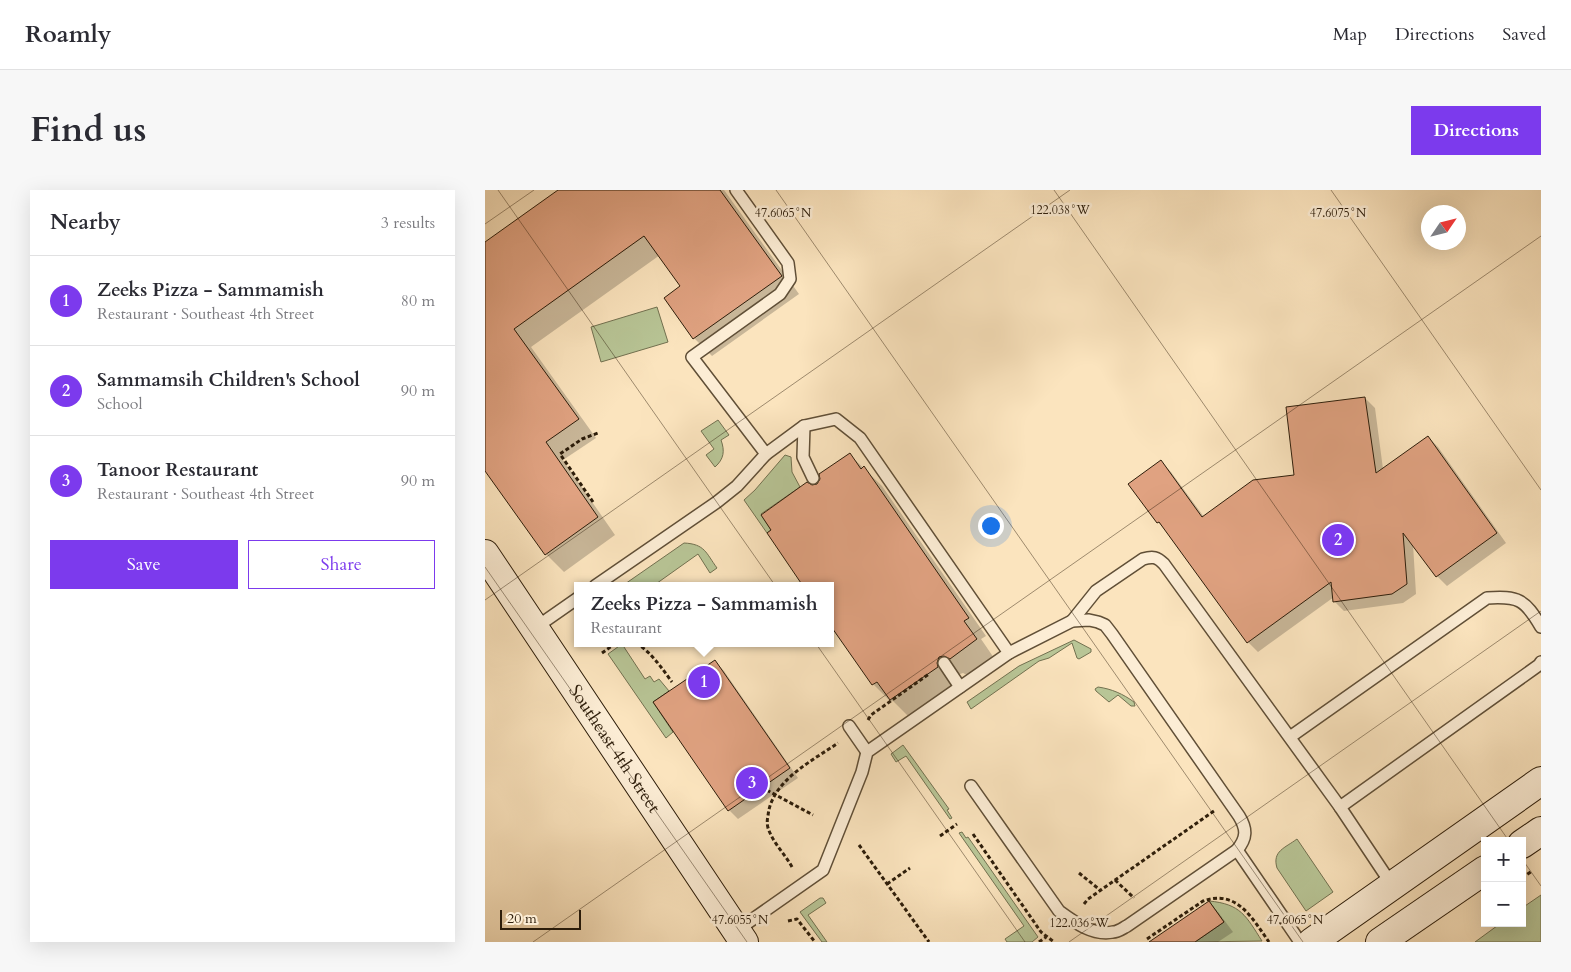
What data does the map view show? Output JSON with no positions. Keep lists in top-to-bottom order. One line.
{"streets":{"street":["Southeast 4th Street"]},"scale_bar":"20 m","north":"top right","page":{"header":"Roamly","nav":["Map","Directions","Saved"],"title":"Find us","buttons":["Directions",["Save","Share"]],"heading":["Nearby","3 results"],"list":[{"mark":"1","name":"Zeeks Pizza - Sammamish","note":"Restaurant · Southeast 4th Street","value":"80 m"},{"mark":"2","name":"Sammamsih Children's School","note":"School","value":"90 m"},{"mark":"3","name":"Tanoor Restaurant","note":"Restaurant · Southeast 4th Street","value":"90 m"}],"pins":["2","1","3"],"popup":["Zeeks Pizza - Sammamish","Restaurant"],"map_buttons":["+","−"],"scale":"20 m"},"coordinates":["122.038°W","47.6065°N","47.6075°N","47.6055°N","122.036°W"]}
